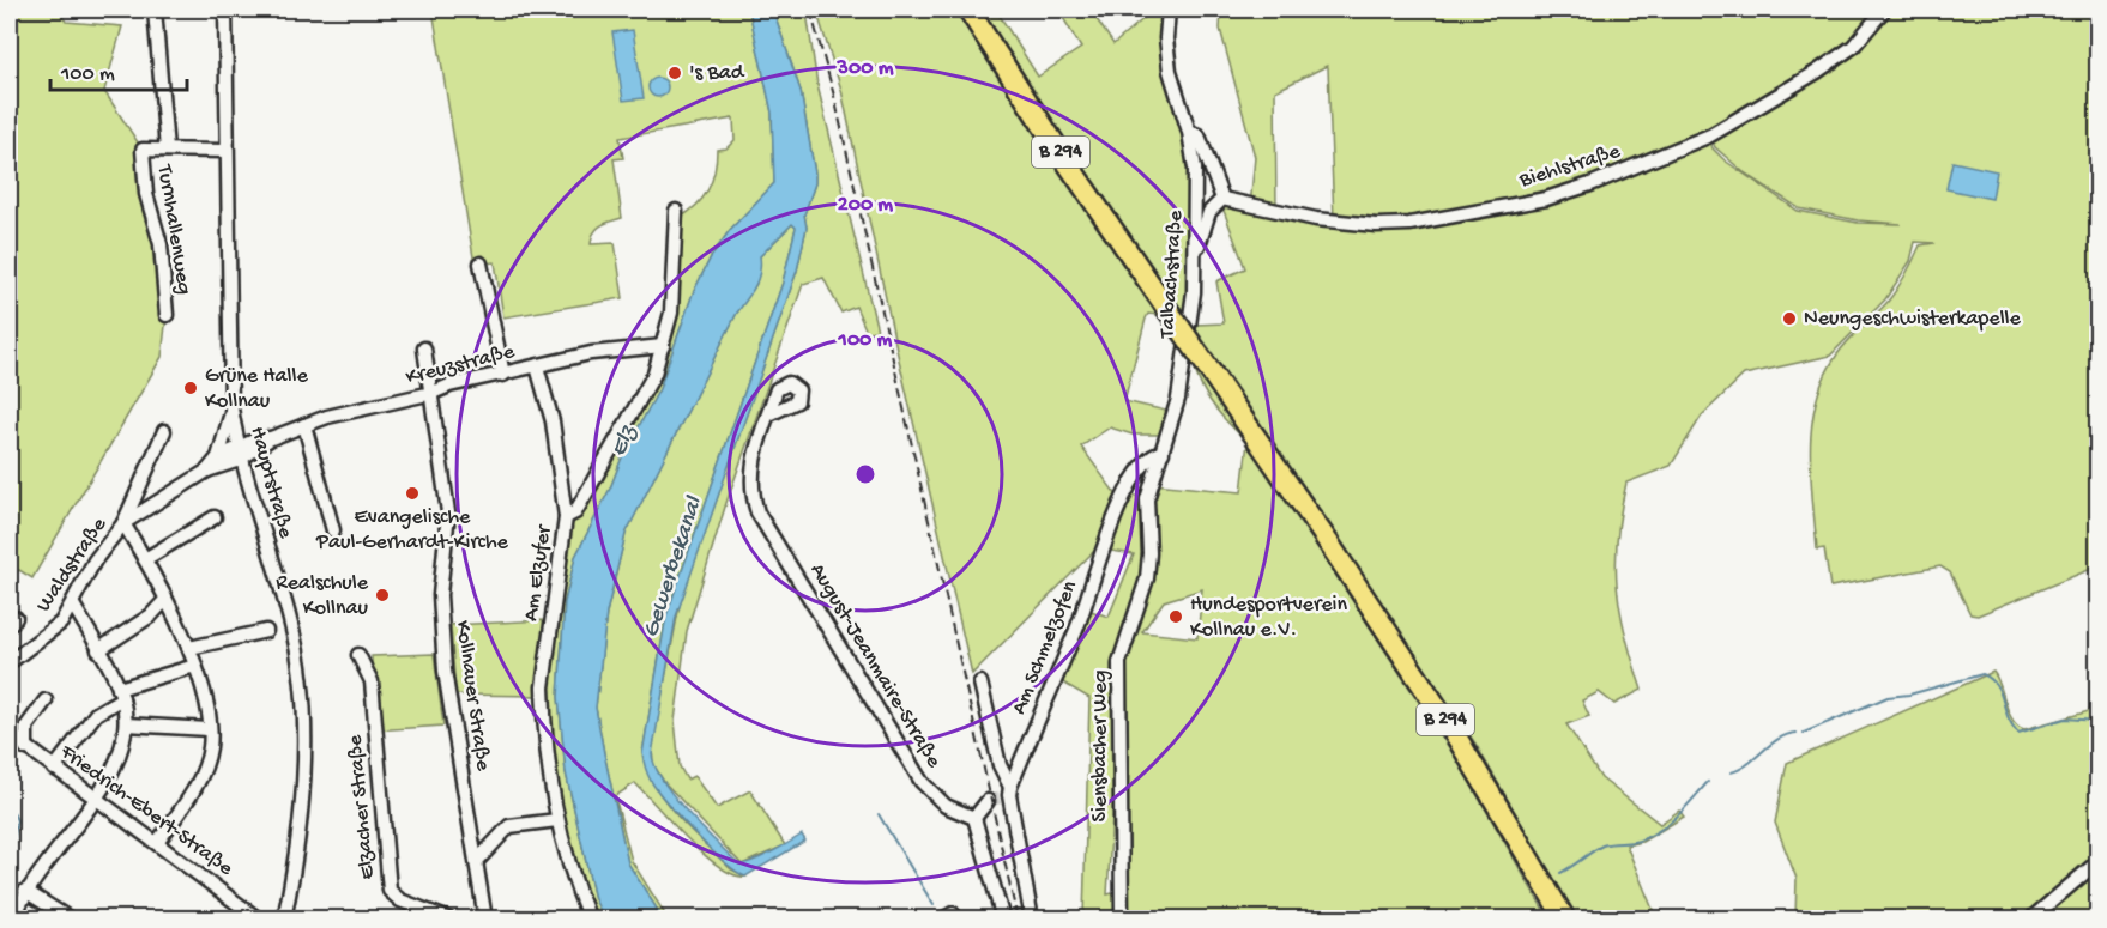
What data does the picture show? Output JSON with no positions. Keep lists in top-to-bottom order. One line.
{"streets":{"highway":["B 294"],"street":["Biehlstraße","Turnhallenweg","Talbachstraße","Kreuzstraße","Hauptstraße","Waldstraße","Am Elzufer","Am Schmelzofen","August-Jeanmaire-Straße","Kollnauer Straße","Siensbacher Weg","Elzacher Straße","Friedrich-Ebert-Straße"]},"crossings":[["Talbachstraße","Am Schmelzofen"],["Talbachstraße","Siensbacher Weg"],["Kreuzstraße","Hauptstraße"],["Kreuzstraße","Waldstraße"],["Kreuzstraße","Am Elzufer"],["Kreuzstraße","Kollnauer Straße"],["Hauptstraße","Waldstraße"],["Am Schmelzofen","Siensbacher Weg"]],"water":["Elz","Gewerbekanal"],"places":["'s Bad","Neungeschwisterkapelle","Grüne Halle Kollnau","Evangelische Paul-Gerhardt-Kirche","Realschule Kollnau","Hundesportverein Kollnau e.V."],"scale_bar":"100 m","rings":["300 m","200 m","100 m"]}
